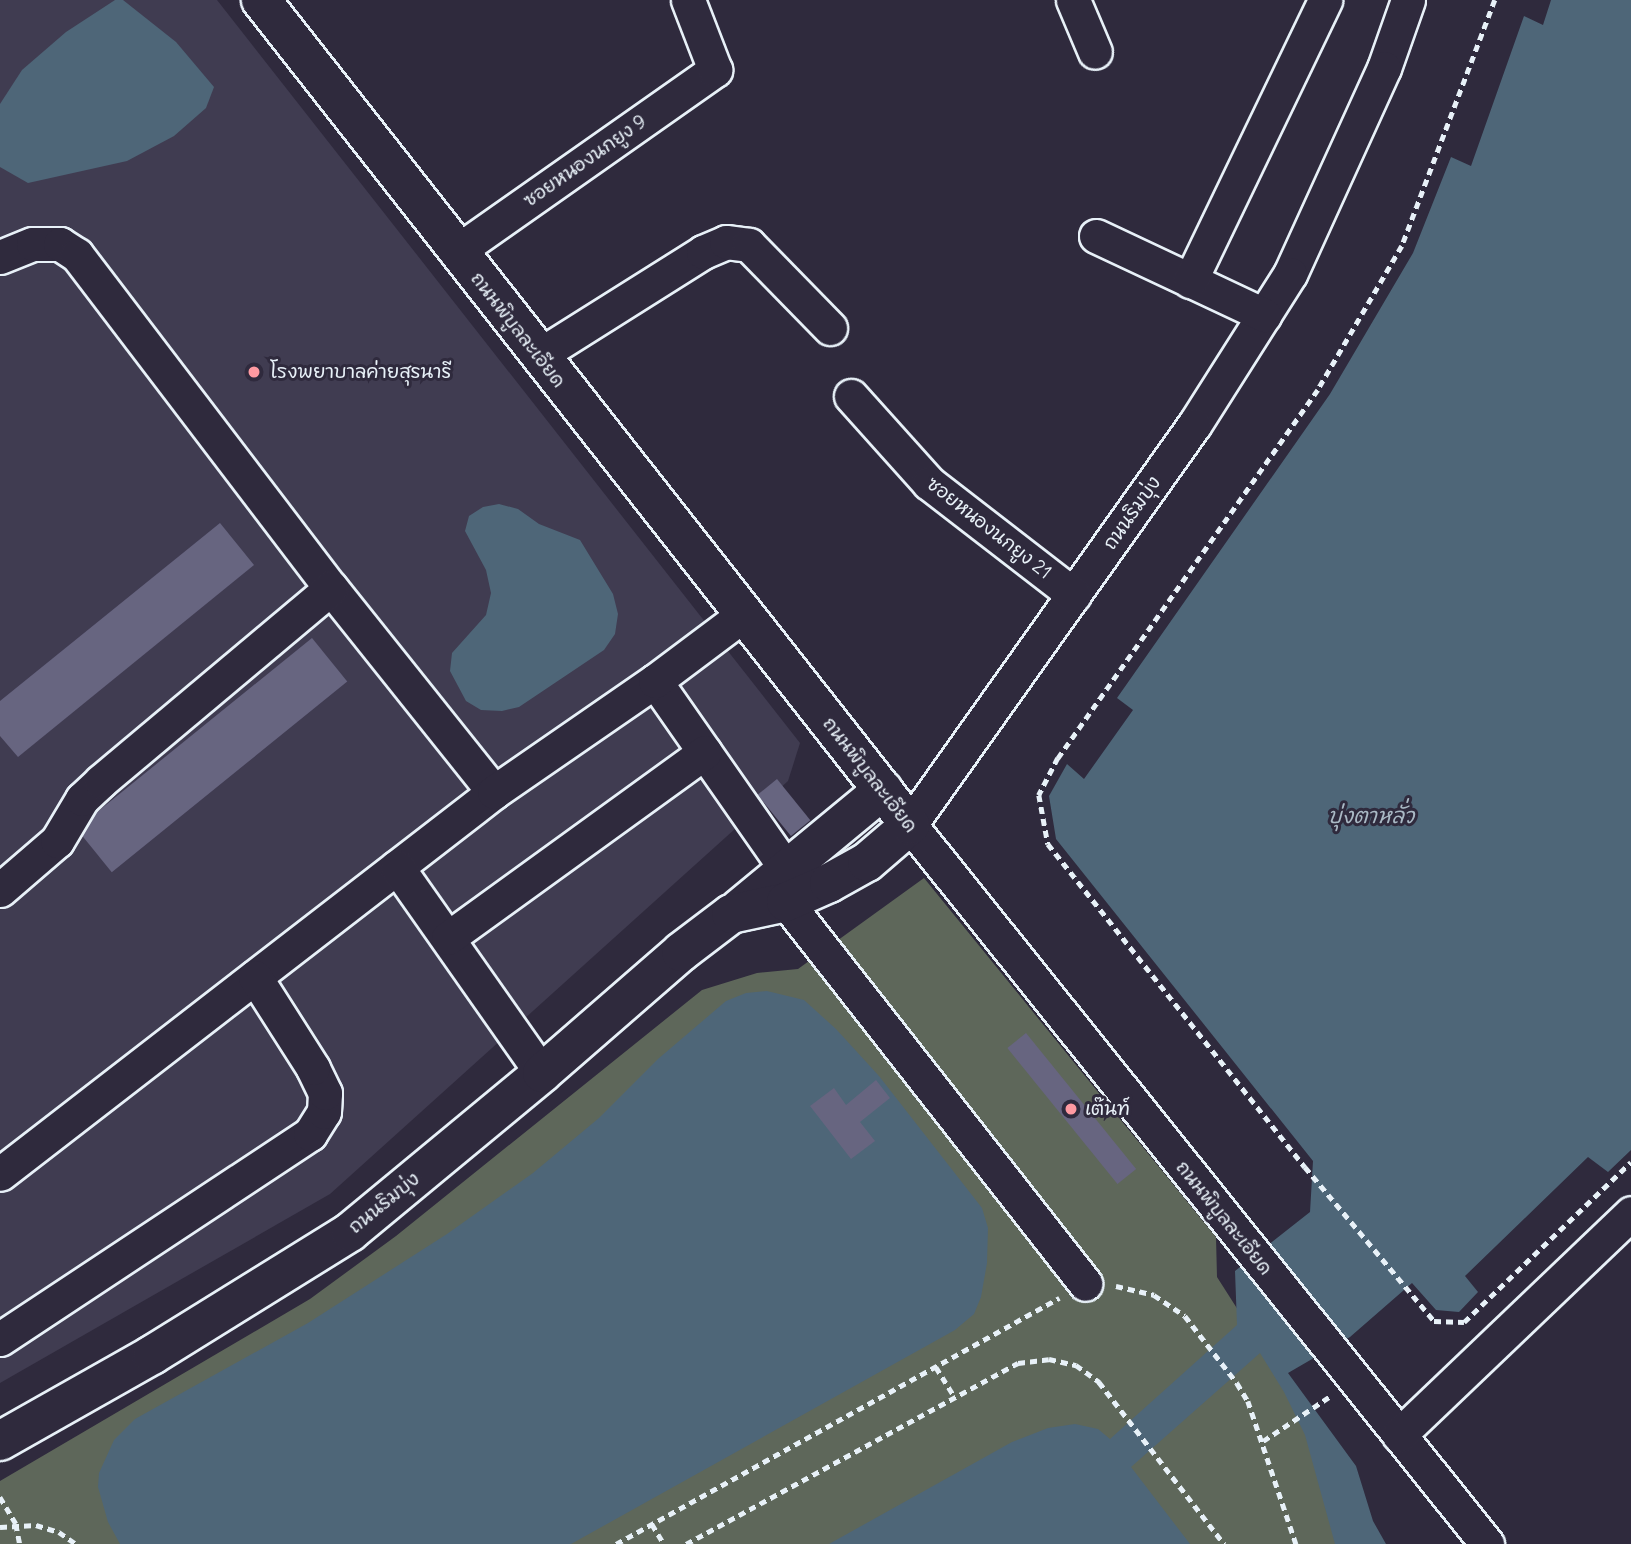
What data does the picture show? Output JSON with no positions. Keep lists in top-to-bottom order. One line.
{"streets":{"main road":["ถนนพิบูลละเอียด","ถนนริมบุ่ง"],"street":["ซอยหนองนกยูง 9","ซอยหนองนกยูง 21"]},"crossings":[["ซอยหนองนกยูง 9","ถนนพิบูลละเอียด"],["ถนนพิบูลละเอียด","ถนนริมบุ่ง"],["ถนนริมบุ่ง","ซอยหนองนกยูง 21"]],"water":["บุ่งตาหลั่ว"],"places":["โรงพยาบาลค่ายสุรนารี","เต๊นท์"]}
